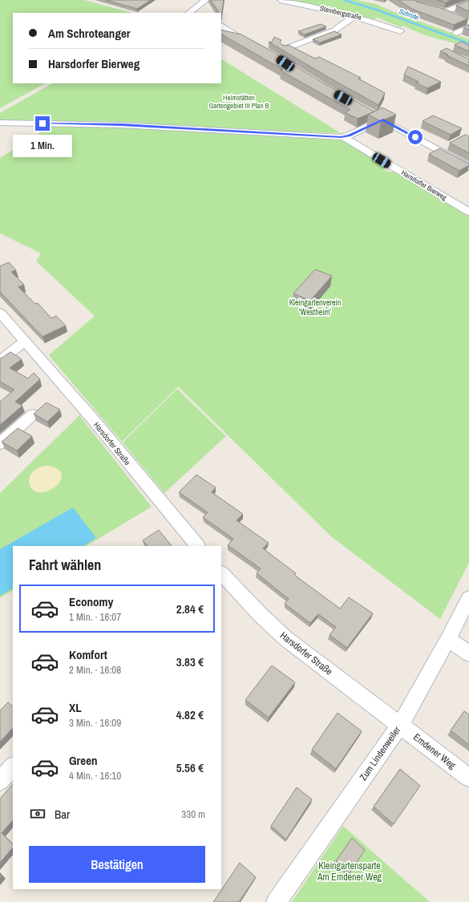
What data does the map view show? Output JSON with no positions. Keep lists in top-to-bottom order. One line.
{"streets":{"street":["Steinbergstraße","Harsdorfer Bierweg","Harsdorfer Straße","Emdener Weg","Zum Lindenweiler"]},"crossings":[["Harsdorfer Straße","Emdener Weg"],["Harsdorfer Straße","Zum Lindenweiler"],["Emdener Weg","Zum Lindenweiler"]],"water":["Schrote"],"parks":["Heimstätten Gartengebiet III Plan B","Kleingartenverein 'Westheim'","Kleingartensparte Am Emdener Weg"],"page":{"banner":["Am Schroteanger","Harsdorfer Bierweg"],"bubble":"1 Min.","heading":"Fahrt wählen","list":[{"name":"Economy","note":"1 Min. · 16:07","value":"2.84 €"},{"name":"Komfort","note":"2 Min. · 16:08","value":"3.83 €"},{"name":"XL","note":"3 Min. · 16:09","value":"4.82 €"},{"name":"Green","note":"4 Min. · 16:10","value":"5.56 €"}],"pay":["Bar","330 m"],"buttons":"Bestätigen"}}
